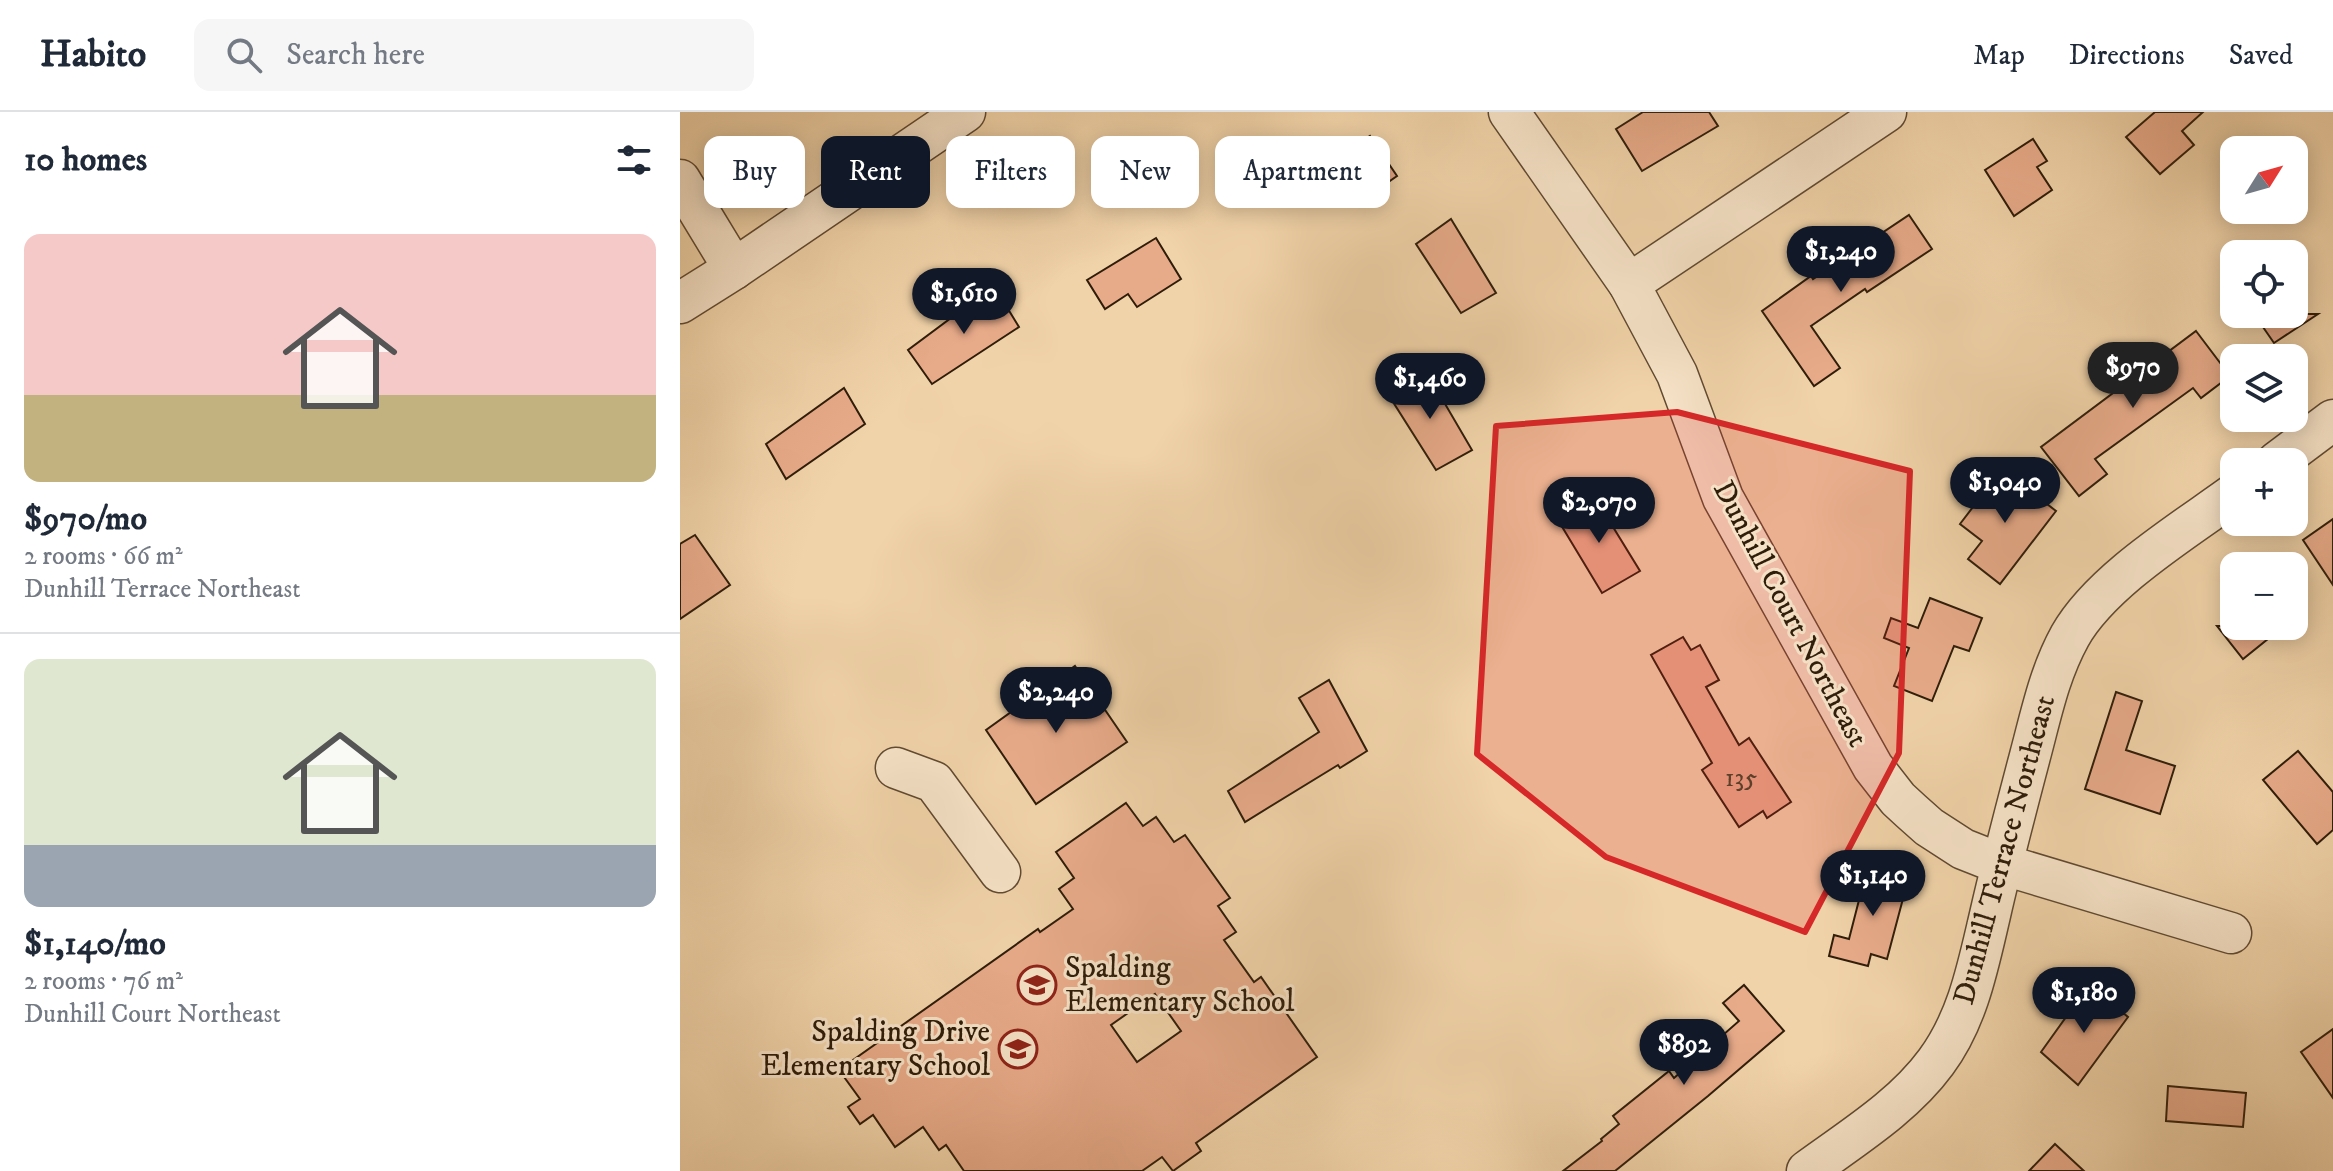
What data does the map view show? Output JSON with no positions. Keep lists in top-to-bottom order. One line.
{"streets":{"street":["Dunhill Court Northeast","Dunhill Terrace Northeast"]},"crossings":[["Dunhill Court Northeast","Dunhill Terrace Northeast"]],"places":{"school or university":["Spalding Elementary School","Spalding Drive Elementary School"]},"house_numbers":["135"],"north":"top right","page":{"header":"Habito","search":"Search here","nav":["Map","Directions","Saved"],"heading":"10 homes","map_buttons":["+","−"],"chip":["Buy","Rent","Filters","New","Apartment"],"list":[{"name":"$970/mo","note":"2 rooms · 66 m² · Dunhill Terrace Northeast"},{"name":"$1,140/mo","note":"2 rooms · 76 m² · Dunhill Court Northeast"}],"price":["$1,240","$1,610","$970","$1,460","$1,040","$2,070","$2,240","$1,140","$1,180","$892"]}}
